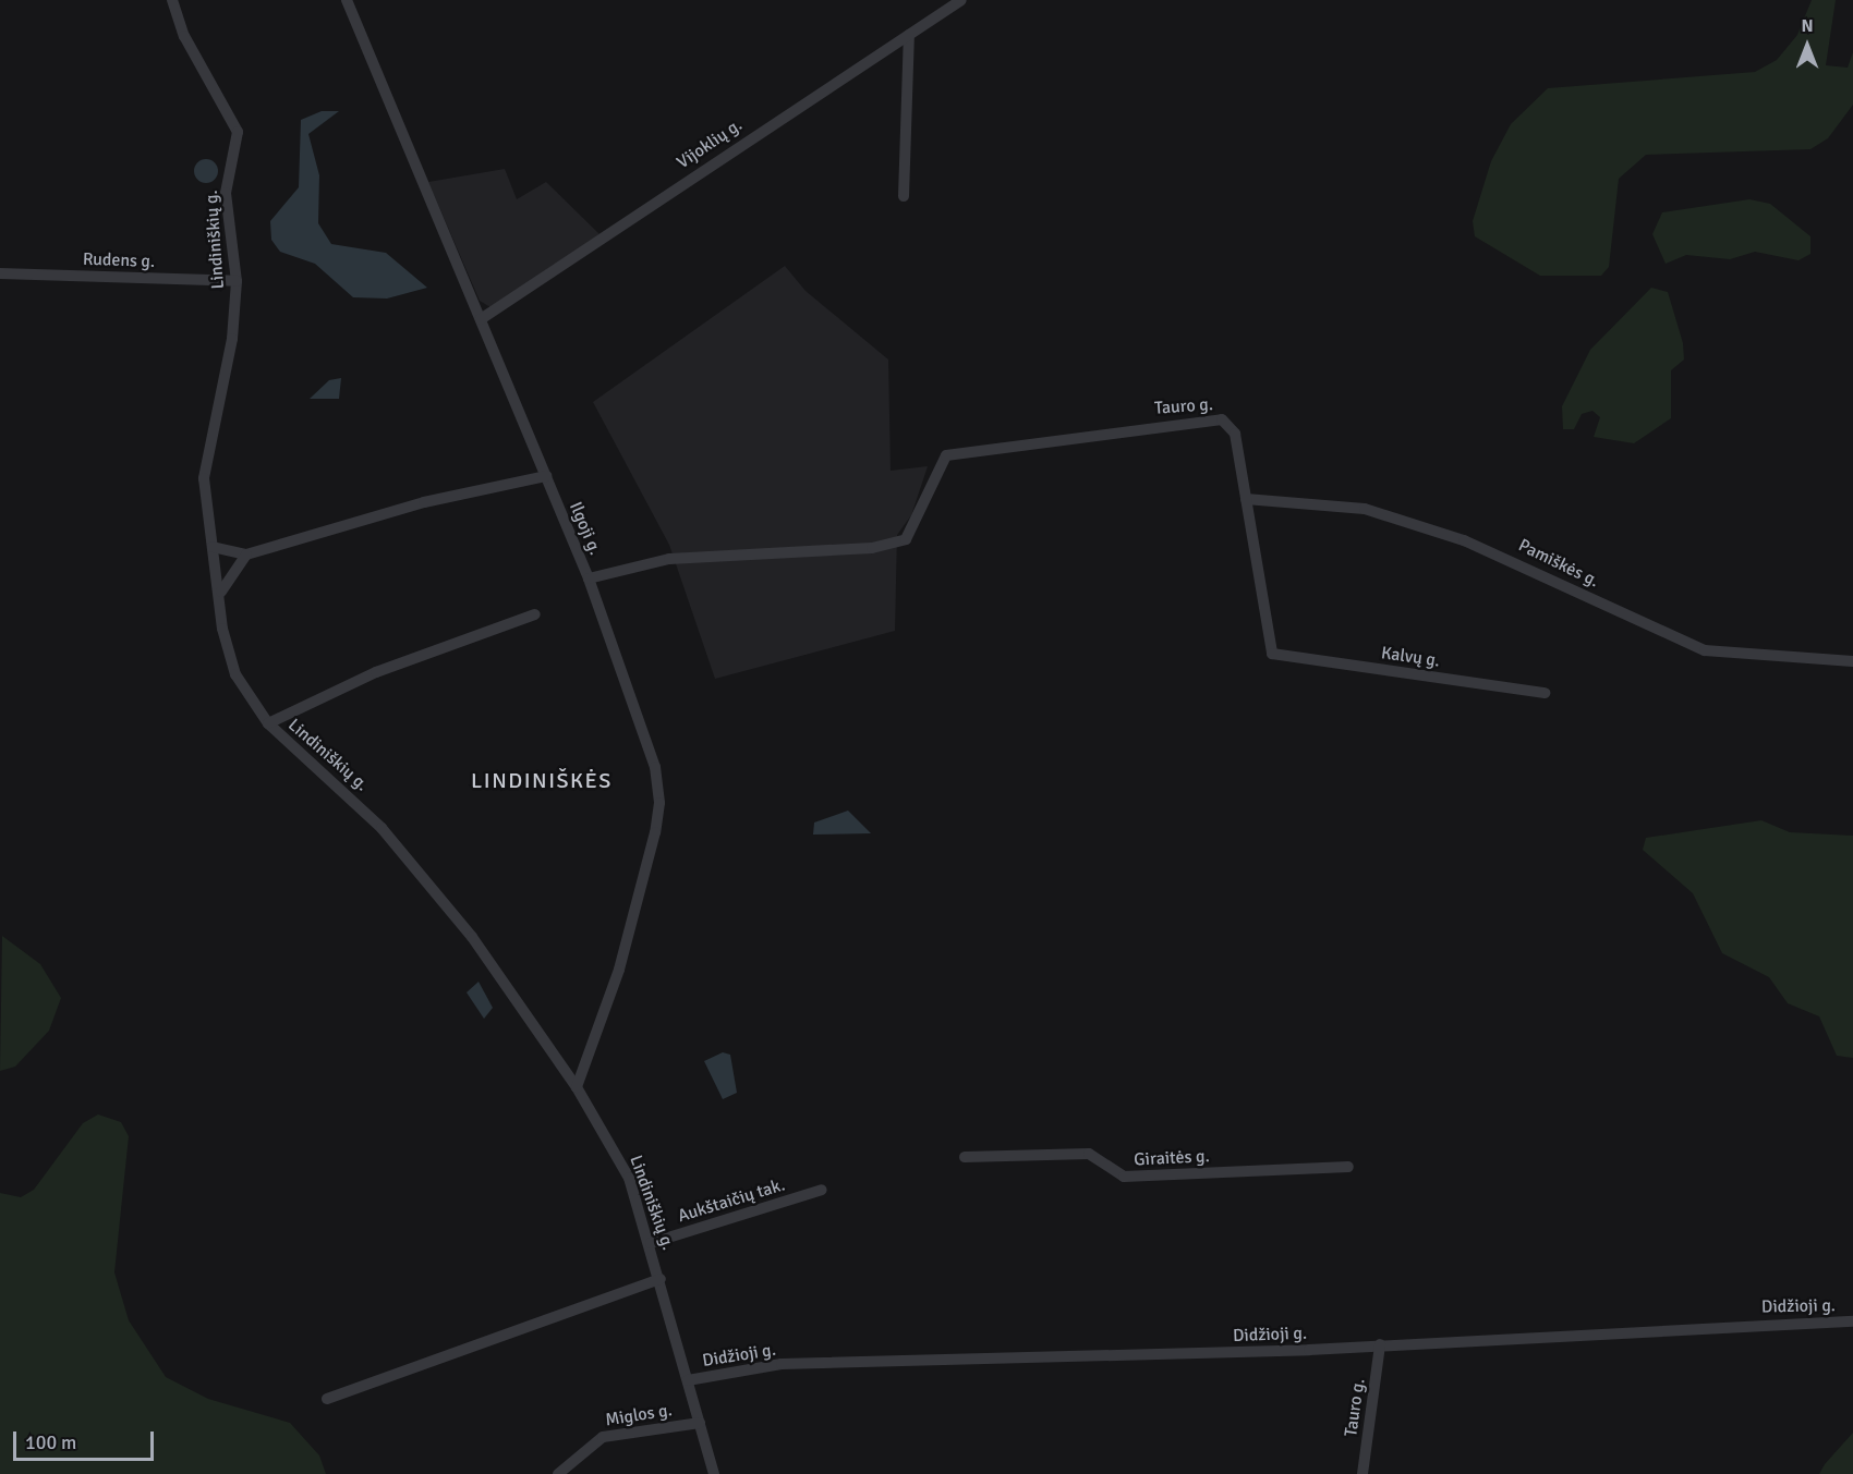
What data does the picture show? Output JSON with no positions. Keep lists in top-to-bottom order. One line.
{"streets":{"street":["Vijoklių g.","Lindiniškių g.","Rudens g.","Tauro g.","Ilgoji g.","Pamiškės g.","Kalvų g.","Giraitės g.","Aukštaičių tak.","Didžioji g.","Miglos g."]},"crossings":[["Vijoklių g.","Ilgoji g."],["Lindiniškių g.","Rudens g."],["Lindiniškių g.","Ilgoji g."],["Lindiniškių g.","Aukštaičių tak."],["Lindiniškių g.","Didžioji g."],["Lindiniškių g.","Miglos g."],["Tauro g.","Ilgoji g."],["Tauro g.","Pamiškės g."],["Tauro g.","Kalvų g."],["Tauro g.","Didžioji g."]],"districts":["LINDINIŠKĖS"],"scale_bar":"100 m","north":"top"}
